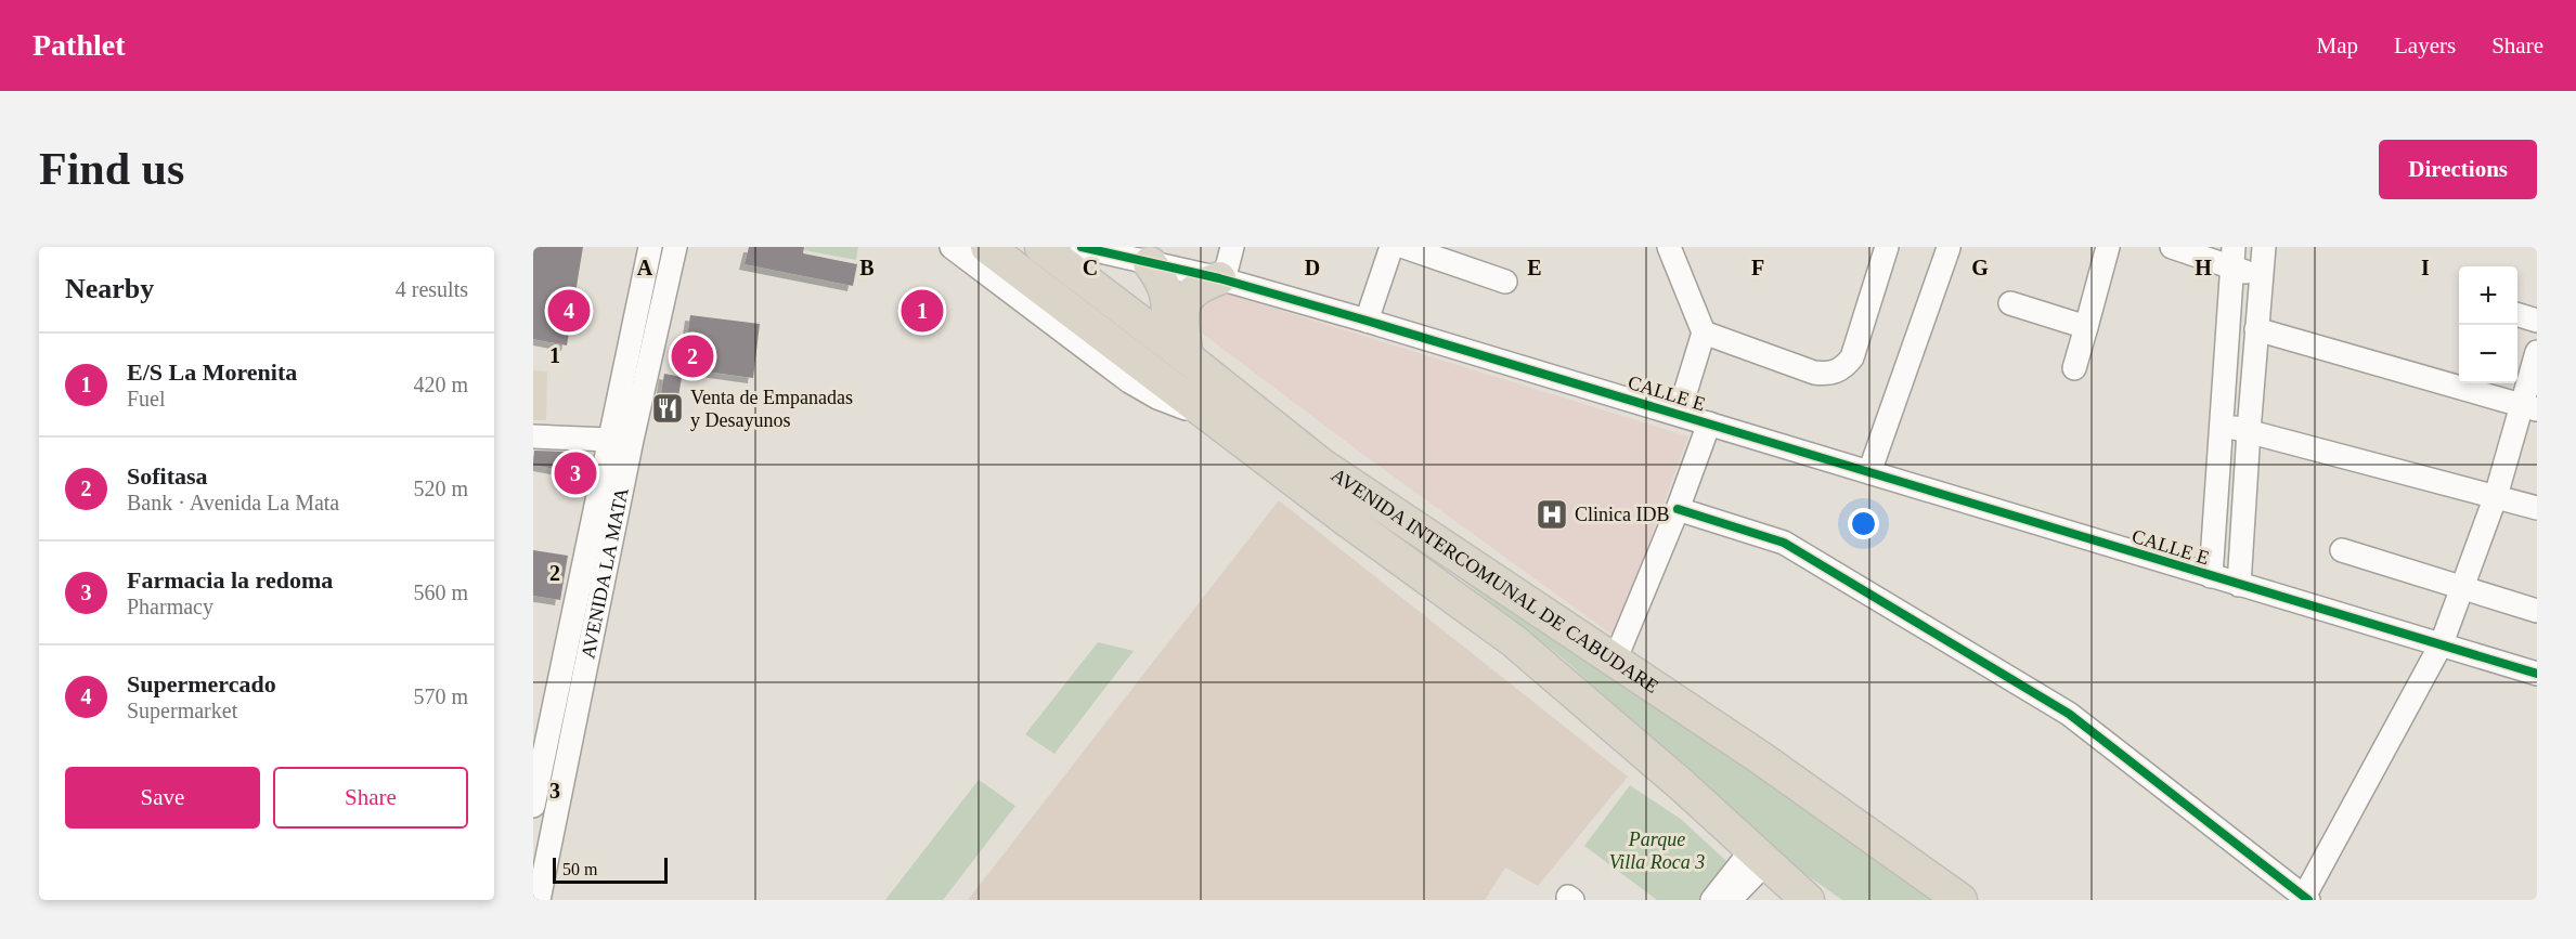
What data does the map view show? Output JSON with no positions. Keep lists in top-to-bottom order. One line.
{"streets":{"highway":["AVENIDA INTERCOMUNAL DE CABUDARE"],"street":["CALLE E","AVENIDA LA MATA"]},"parks":["Parque Villa Roca 3"],"places":{"restaurant":["Venta de Empanadas y Desayunos"],"hospital":["Clinica IDB"]},"scale_bar":"50 m","page":{"header":"Pathlet","nav":["Map","Layers","Share"],"buttons":["Directions",["Save","Share"]],"title":"Find us","heading":["Nearby","4 results"],"map_buttons":["+","−"],"pins":["1","4","2","3"],"list":[{"mark":"1","name":"E/S La Morenita","note":"Fuel","value":"420 m"},{"mark":"2","name":"Sofitasa","note":"Bank · Avenida La Mata","value":"520 m"},{"mark":"3","name":"Farmacia la redoma","note":"Pharmacy","value":"560 m"},{"mark":"4","name":"Supermercado","note":"Supermarket","value":"570 m"}],"scale":"50 m"},"grid":{"columns":["A","B","C","D","E","F","G","H","I"],"rows":["1","2","3"]}}
